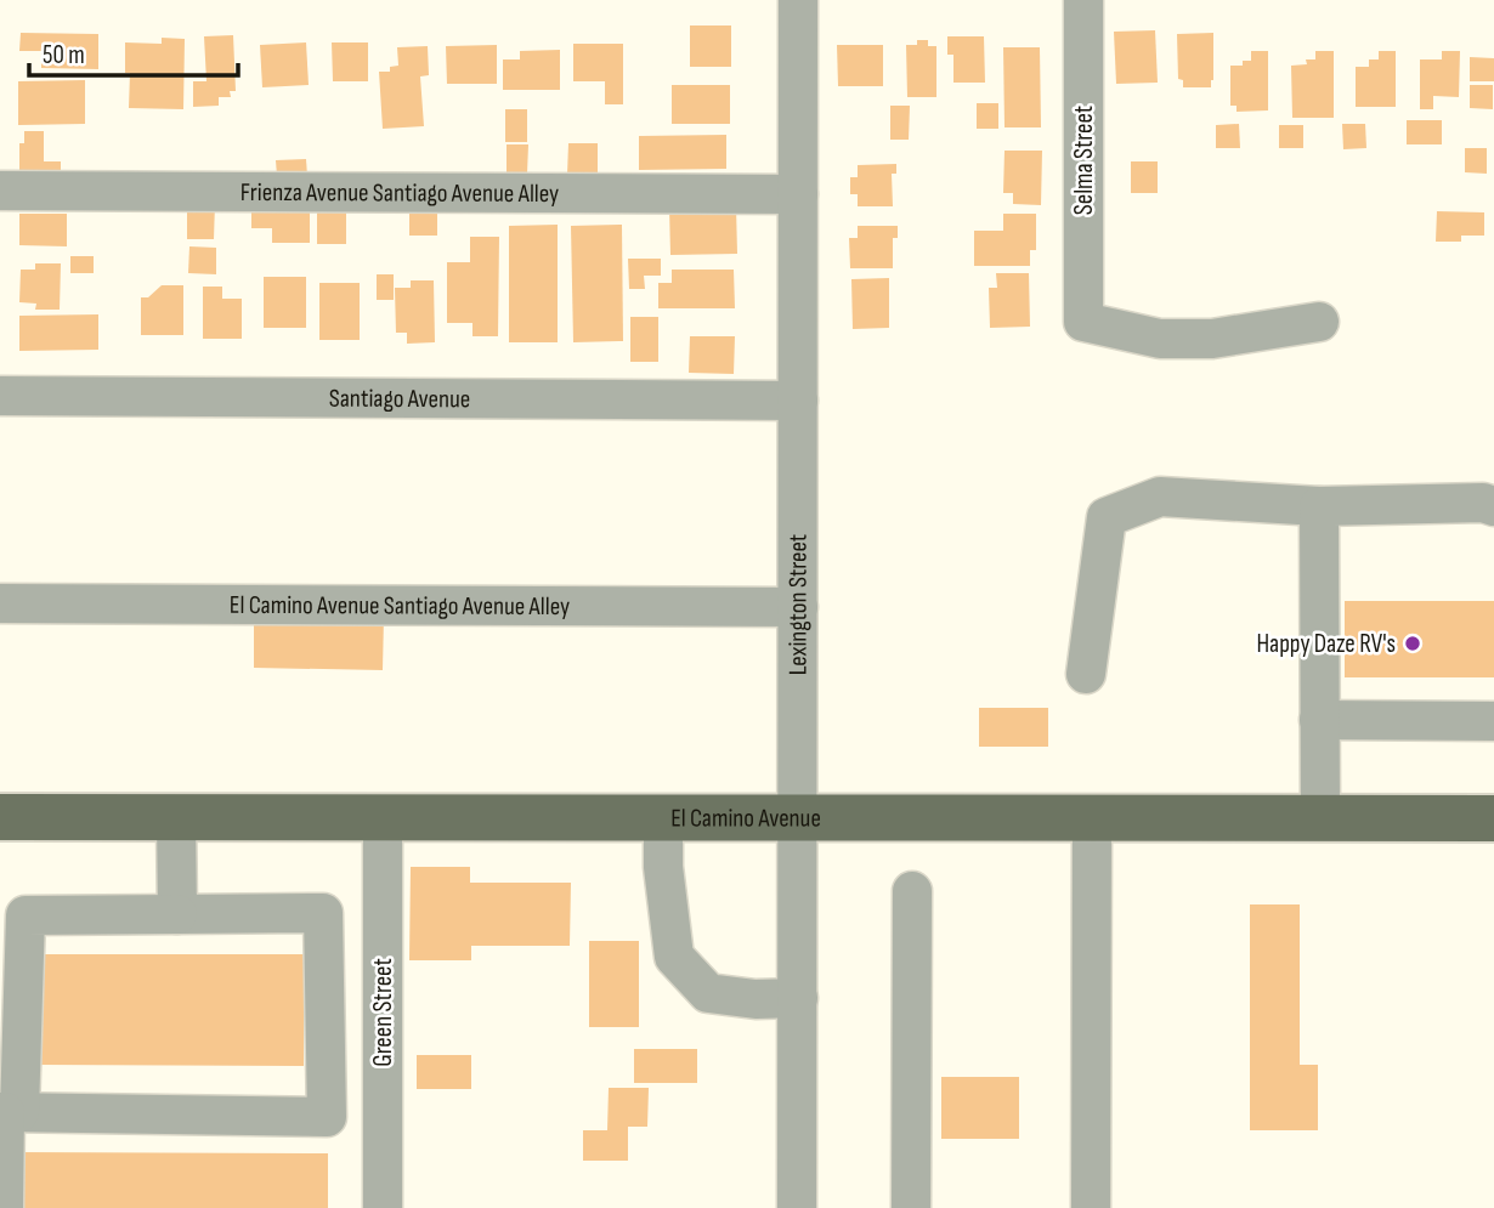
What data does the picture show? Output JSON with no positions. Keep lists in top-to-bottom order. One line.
{"streets":{"main road":["El Camino Avenue"],"street":["Selma Street","Frienza Avenue Santiago Avenue Alley","Santiago Avenue","El Camino Avenue Santiago Avenue Alley","Lexington Street","Green Street"]},"crossings":[["Frienza Avenue Santiago Avenue Alley","Lexington Street"],["Santiago Avenue","Lexington Street"],["El Camino Avenue Santiago Avenue Alley","Lexington Street"],["Lexington Street","El Camino Avenue"],["El Camino Avenue","Green Street"]],"places":["Happy Daze RV's"],"scale_bar":"50 m"}
